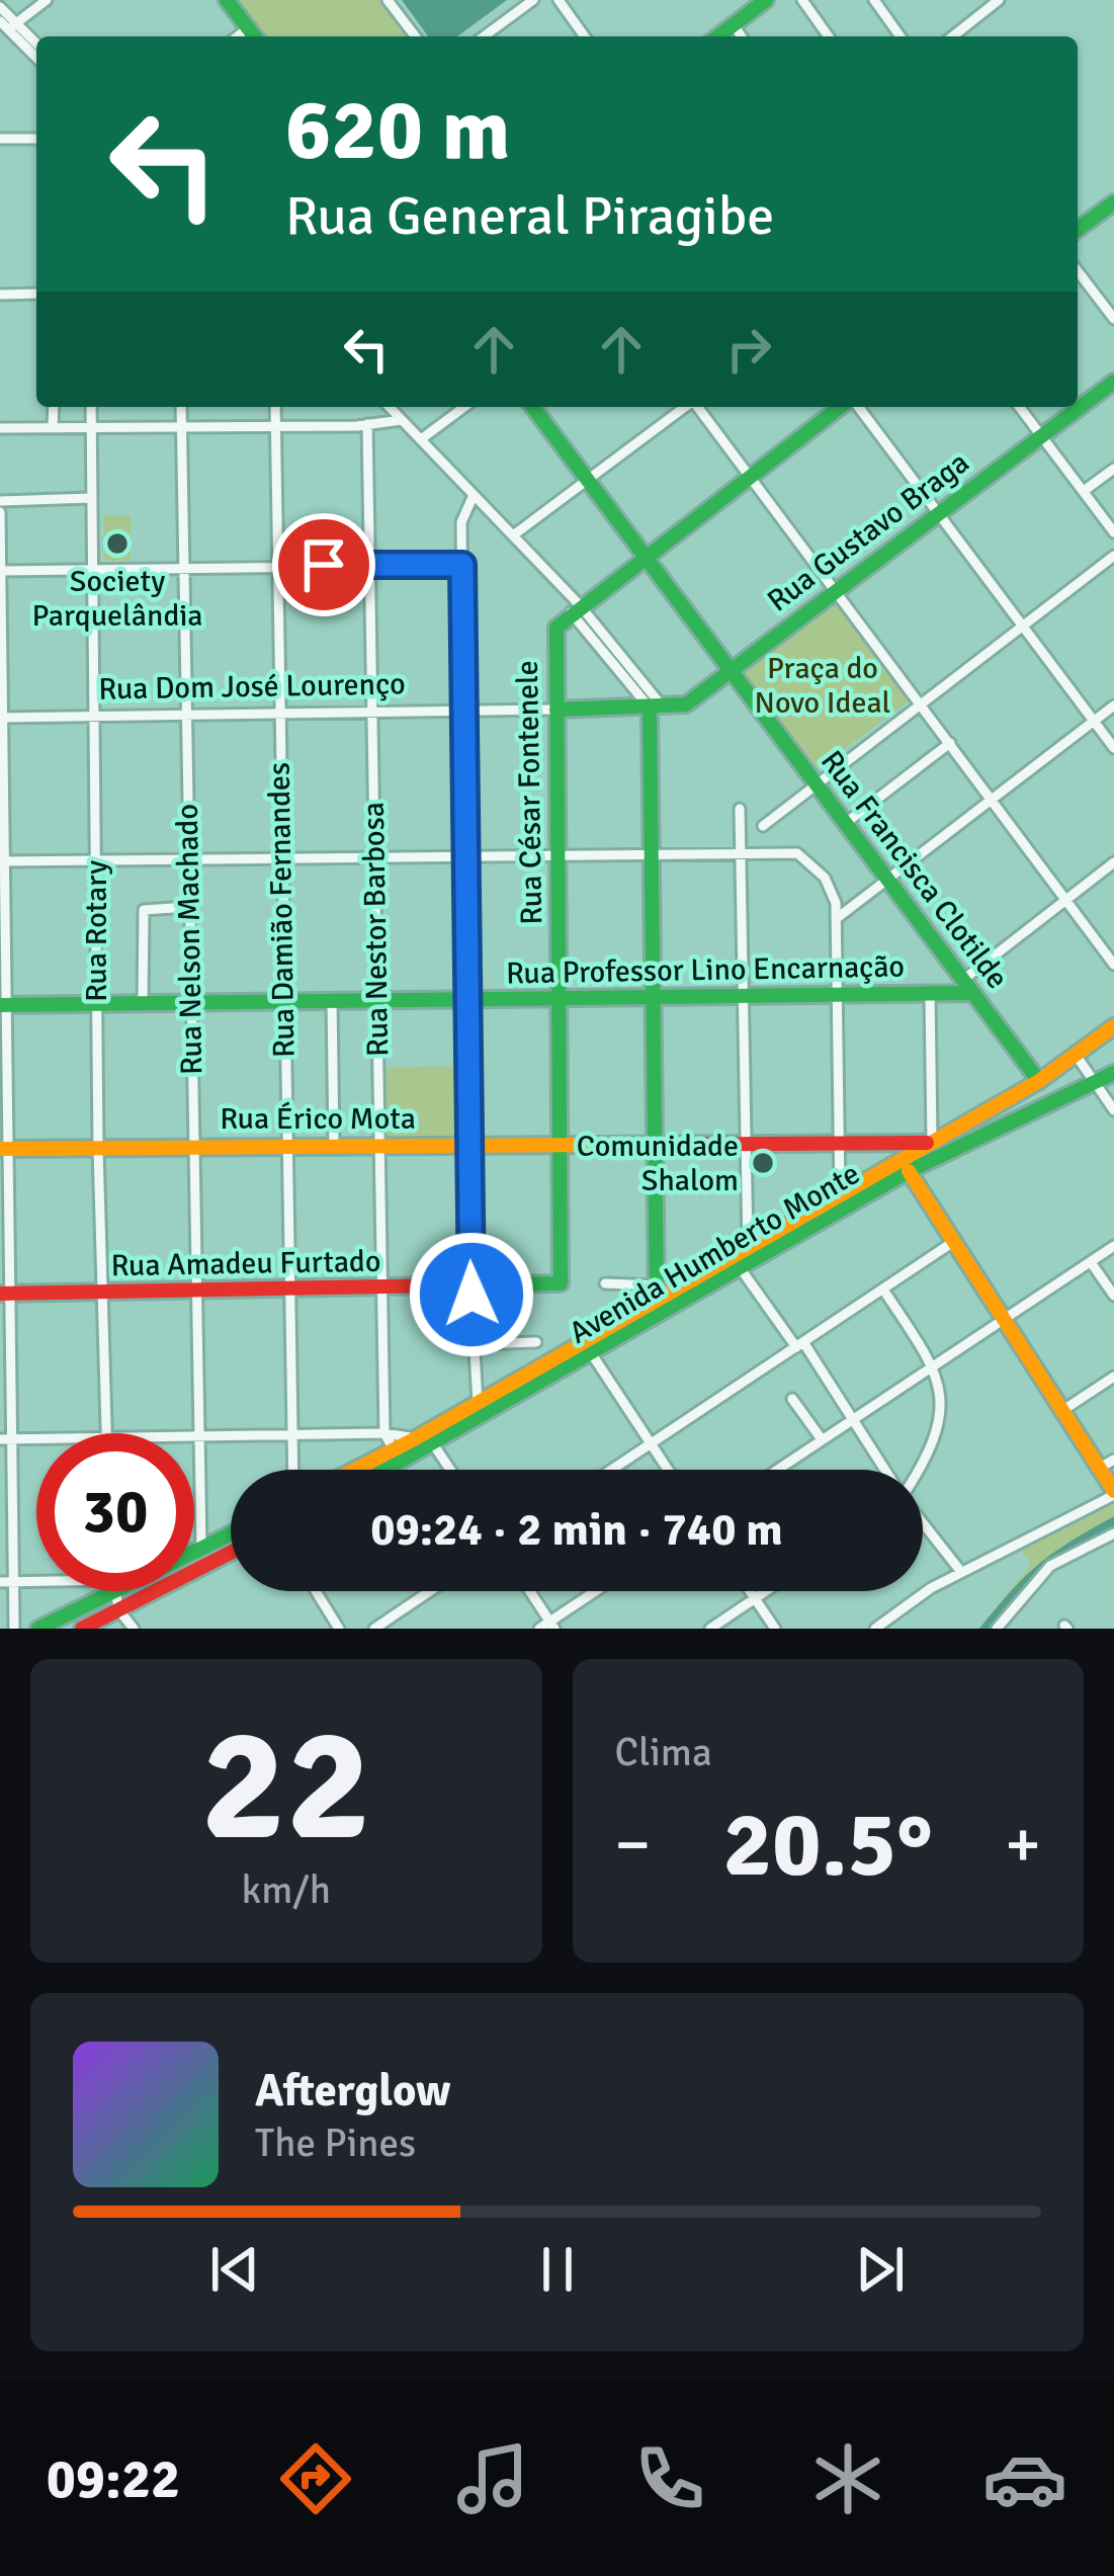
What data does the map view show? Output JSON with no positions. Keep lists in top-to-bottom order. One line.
{"streets":{"street":["Rua Gustavo Braga","Rua Dom José Lourenço","Rua César Fontenele","Rua Francisca Clotilde","Rua Damião Fernandes","Rua Nestor Barbosa","Rua Rotary","Rua Nelson Machado","Rua Professor Lino Encarnação","Rua Érico Mota","Avenida Humberto Monte","Rua Amadeu Furtado"]},"crossings":[["Rua Gustavo Braga","Rua Dom José Lourenço"],["Rua Gustavo Braga","Rua Francisca Clotilde"],["Rua Dom José Lourenço","Rua César Fontenele"],["Rua Dom José Lourenço","Rua Damião Fernandes"],["Rua Dom José Lourenço","Rua Nestor Barbosa"],["Rua Dom José Lourenço","Rua Rotary"],["Rua Dom José Lourenço","Rua Nelson Machado"],["Rua César Fontenele","Rua Professor Lino Encarnação"],["Rua César Fontenele","Rua Érico Mota"],["Rua César Fontenele","Rua Amadeu Furtado"],["Rua Francisca Clotilde","Rua Professor Lino Encarnação"],["Rua Francisca Clotilde","Avenida Humberto Monte"],["Rua Damião Fernandes","Rua Professor Lino Encarnação"],["Rua Damião Fernandes","Rua Érico Mota"],["Rua Damião Fernandes","Rua Amadeu Furtado"],["Rua Nestor Barbosa","Rua Professor Lino Encarnação"],["Rua Nestor Barbosa","Rua Érico Mota"],["Rua Nestor Barbosa","Avenida Humberto Monte"],["Rua Nestor Barbosa","Rua Amadeu Furtado"],["Rua Rotary","Rua Professor Lino Encarnação"],["Rua Rotary","Rua Érico Mota"],["Rua Rotary","Rua Amadeu Furtado"],["Rua Nelson Machado","Rua Professor Lino Encarnação"],["Rua Nelson Machado","Rua Érico Mota"],["Rua Nelson Machado","Rua Amadeu Furtado"],["Rua Érico Mota","Avenida Humberto Monte"]],"parks":["Praça do Novo Ideal"],"places":["Society Parquelândia","Comunidade Shalom"],"page":{"turn":["620 m","Rua General Piragibe"],"limit":"30","trip":"09:24 · 2 min · 740 m","tile":[["22","km/h"],"Clima"],"heat":["−","20.5°","+"],"song":["Afterglow","The Pines"],"tabs":"09:22"}}
